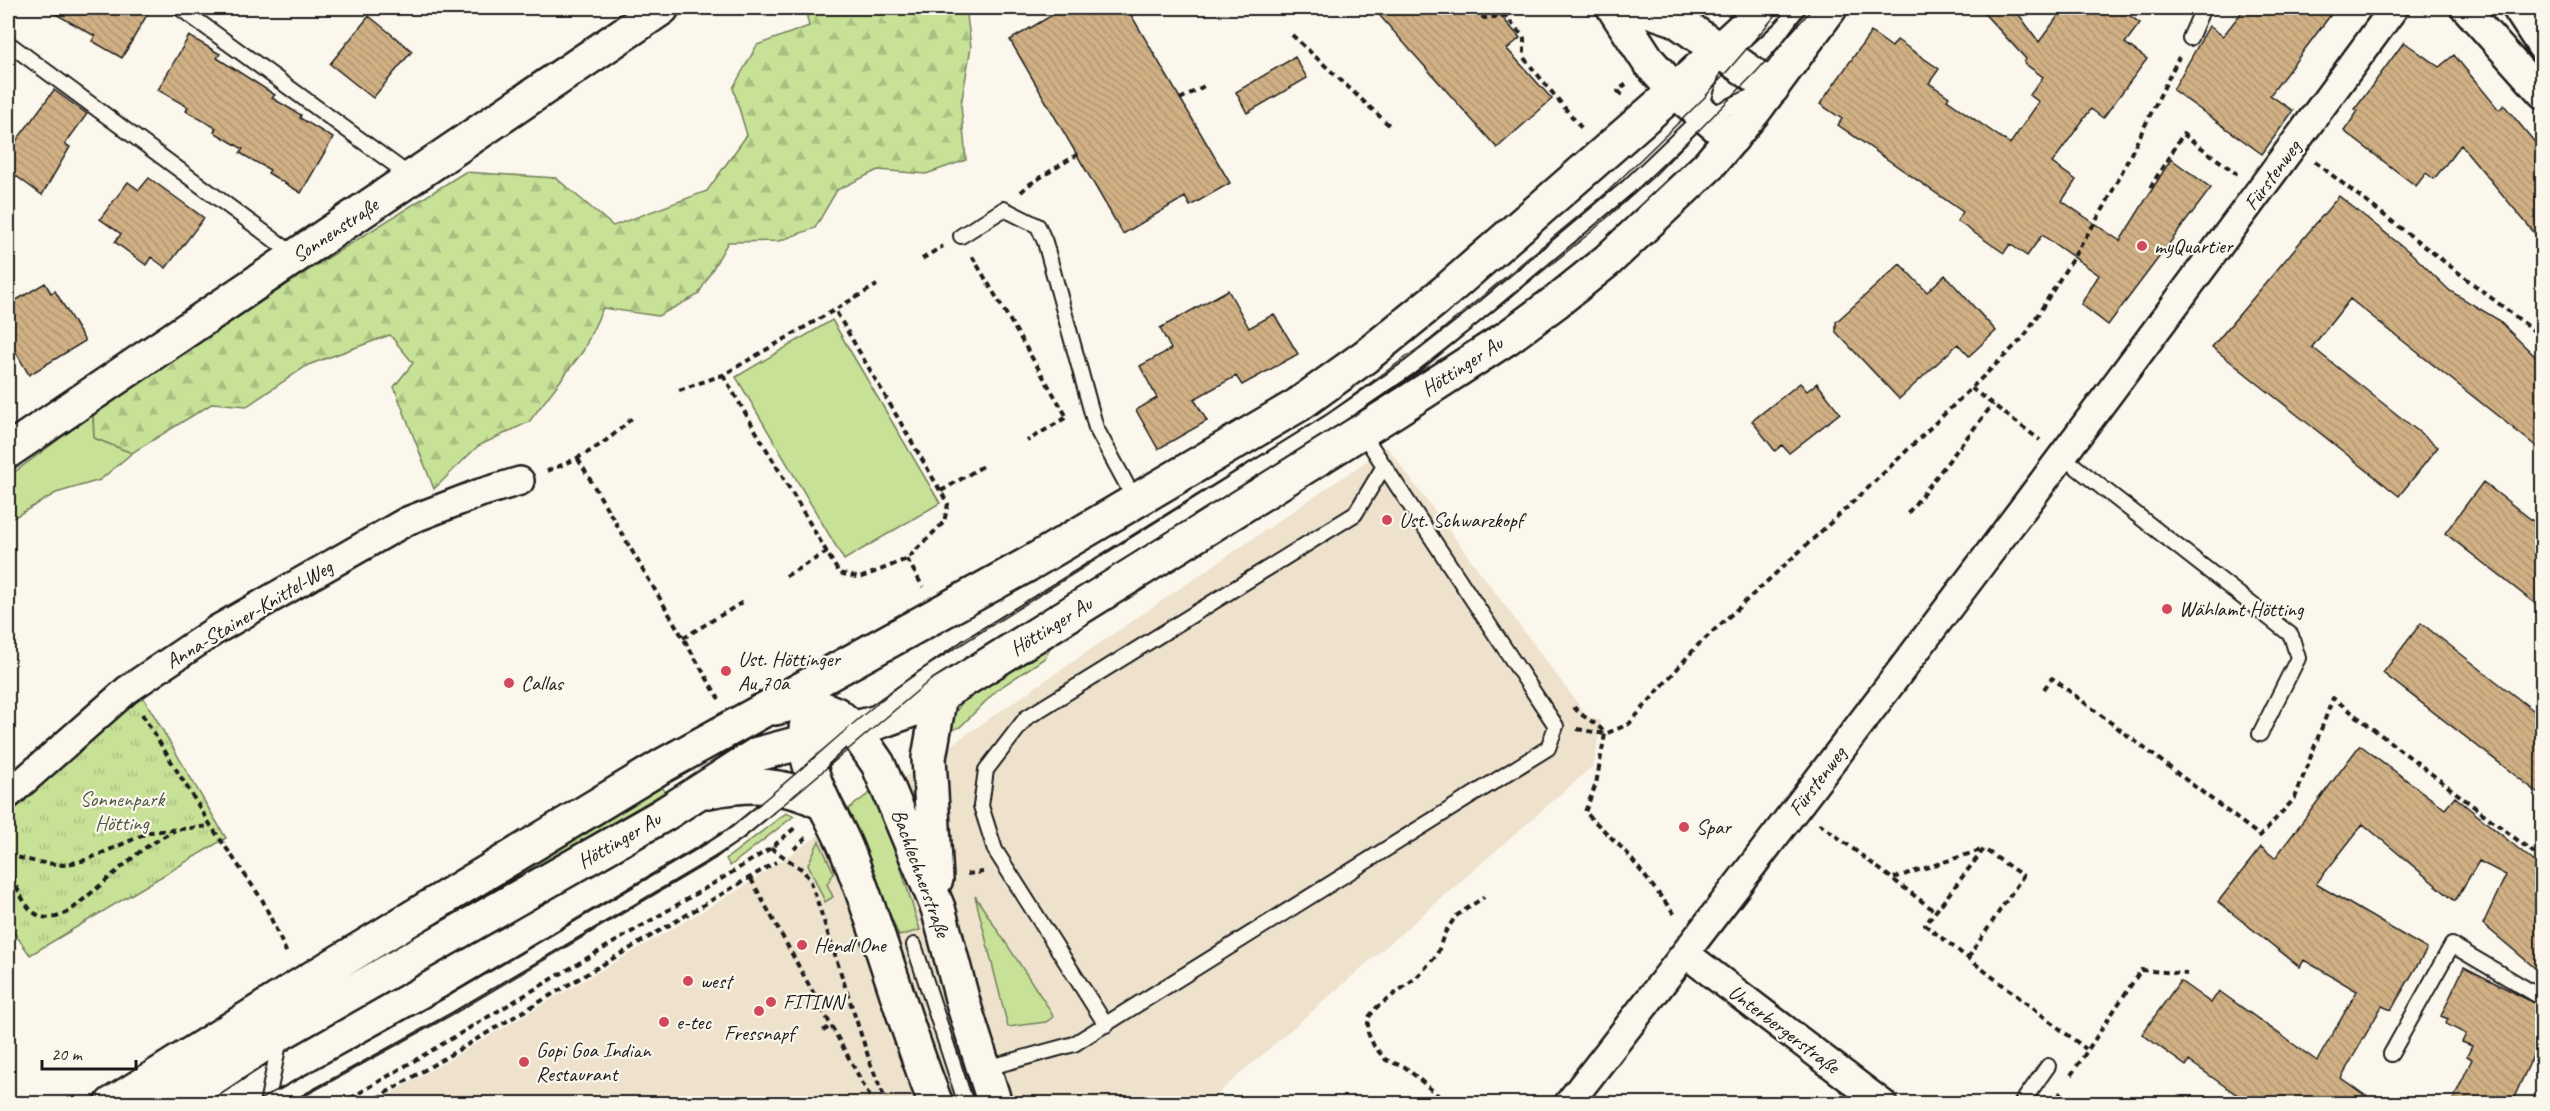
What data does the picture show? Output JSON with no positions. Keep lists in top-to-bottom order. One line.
{"streets":{"main road":["Sonnenstraße","Höttinger Au","Bachlechnerstraße"],"street":["Fürstenweg","Anna-Stainer-Knittel-Weg","Unterbergerstraße"]},"crossings":[["Fürstenweg","Unterbergerstraße"],["Höttinger Au","Bachlechnerstraße"]],"parks":["Sonnenpark Hötting"],"places":["myQuartier","Ust. Schwarzkopf","Wählamt Hötting","Ust. Höttinger Au 70a","Callas","Spar","Hendl One","west","FITINN","Fressnapf","e-tec","Gopi Goa Indian Restaurant"],"scale_bar":"20 m"}
